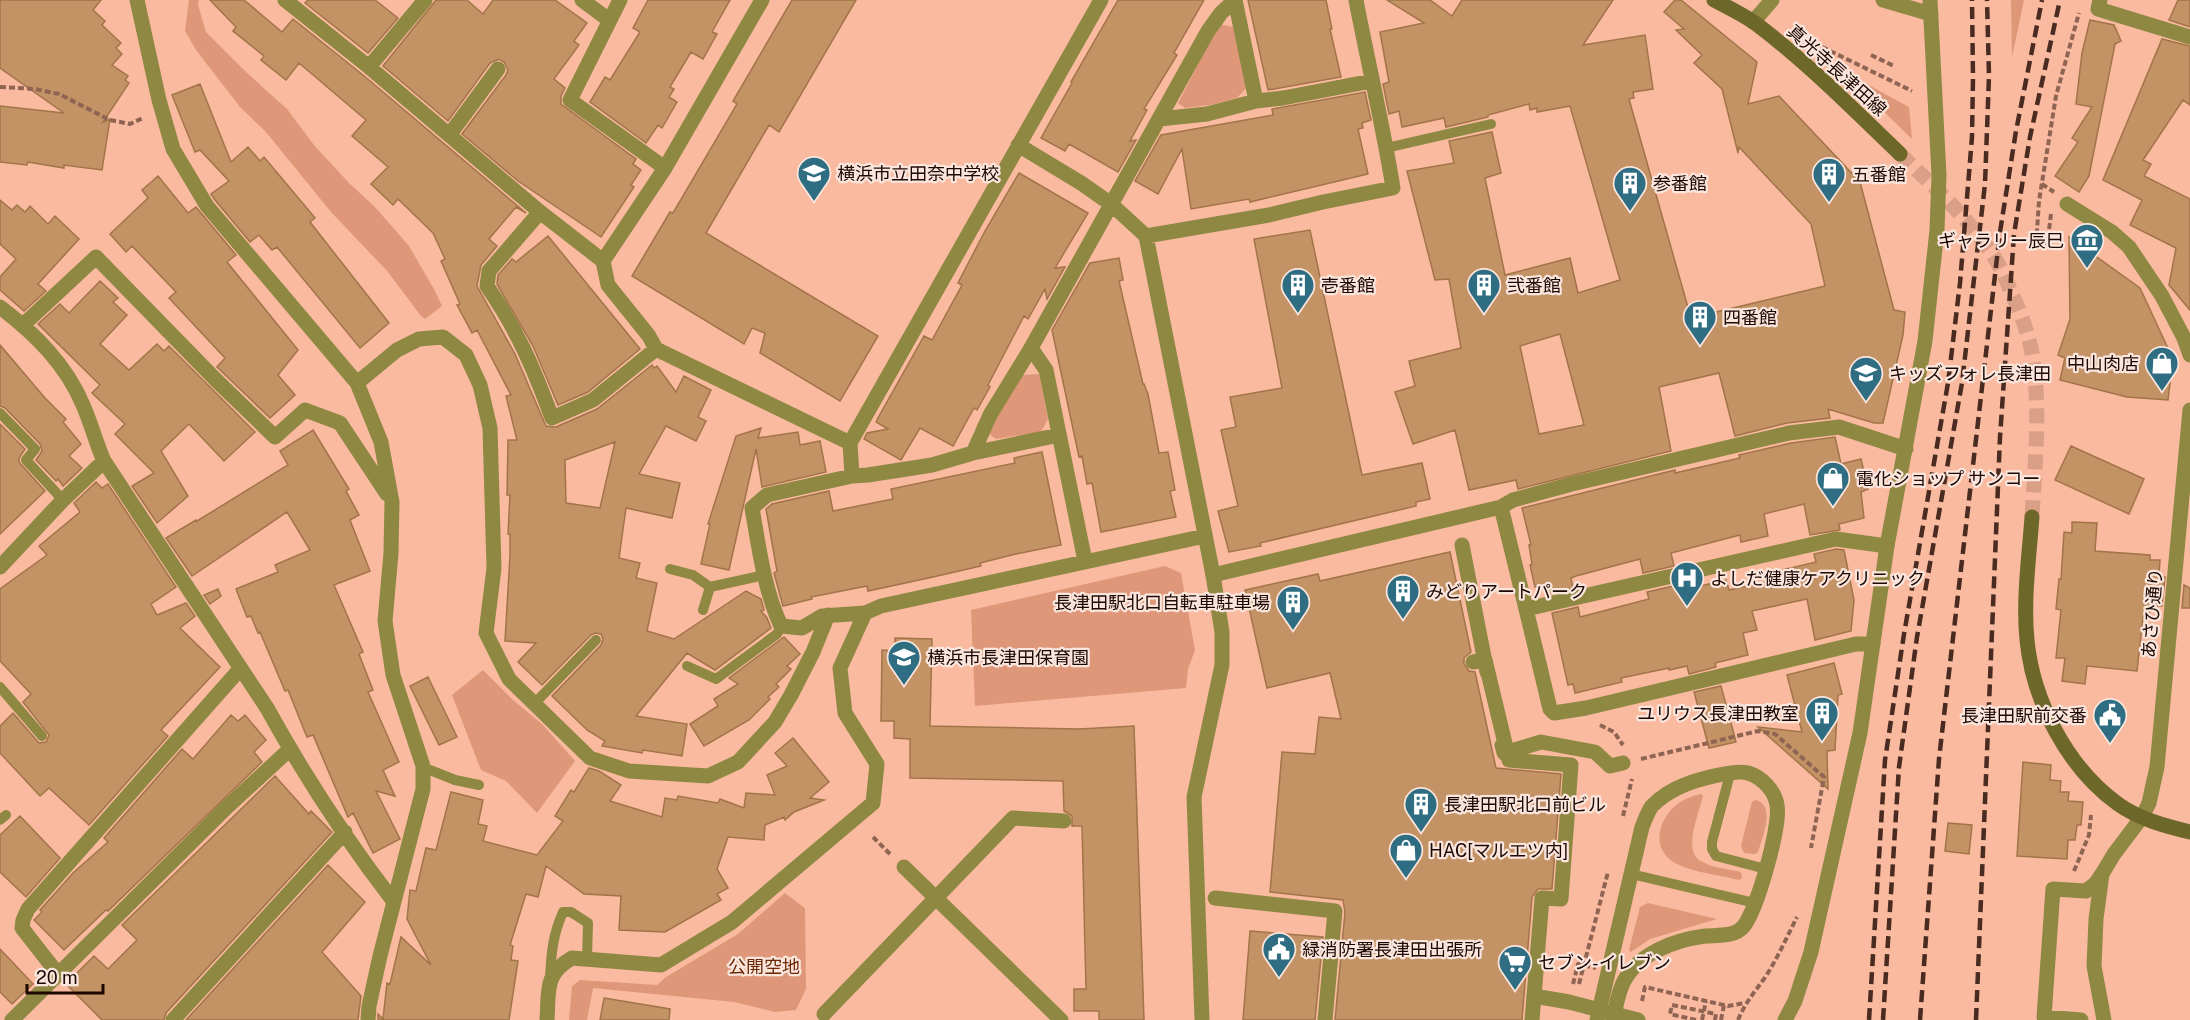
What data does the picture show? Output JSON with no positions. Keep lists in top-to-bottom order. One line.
{"streets":{"main road":["真光寺長津田線"],"street":["あさひ通り"]},"parks":["公開空地"],"places":{"school or university":["横浜市立田奈中学校","キッズフォレ長津田","横浜市長津田保育園"],"building":["五番館","参番館","壱番館","弐番館","四番館","みどりアートパーク","長津田駅北口自転車駐車場","ユリウス長津田教室","長津田駅北口前ビル"],"museum":["ギャラリー辰巳"],"shop":["中山肉店","電化ショップ サンコー","HAC[マルエツ内]"],"hospital":["よしだ健康ケアクリニック"],"public building":["長津田駅前交番","緑消防署長津田出張所"],"supermarket":["セブン-イレブン"]},"scale_bar":"20 m"}
